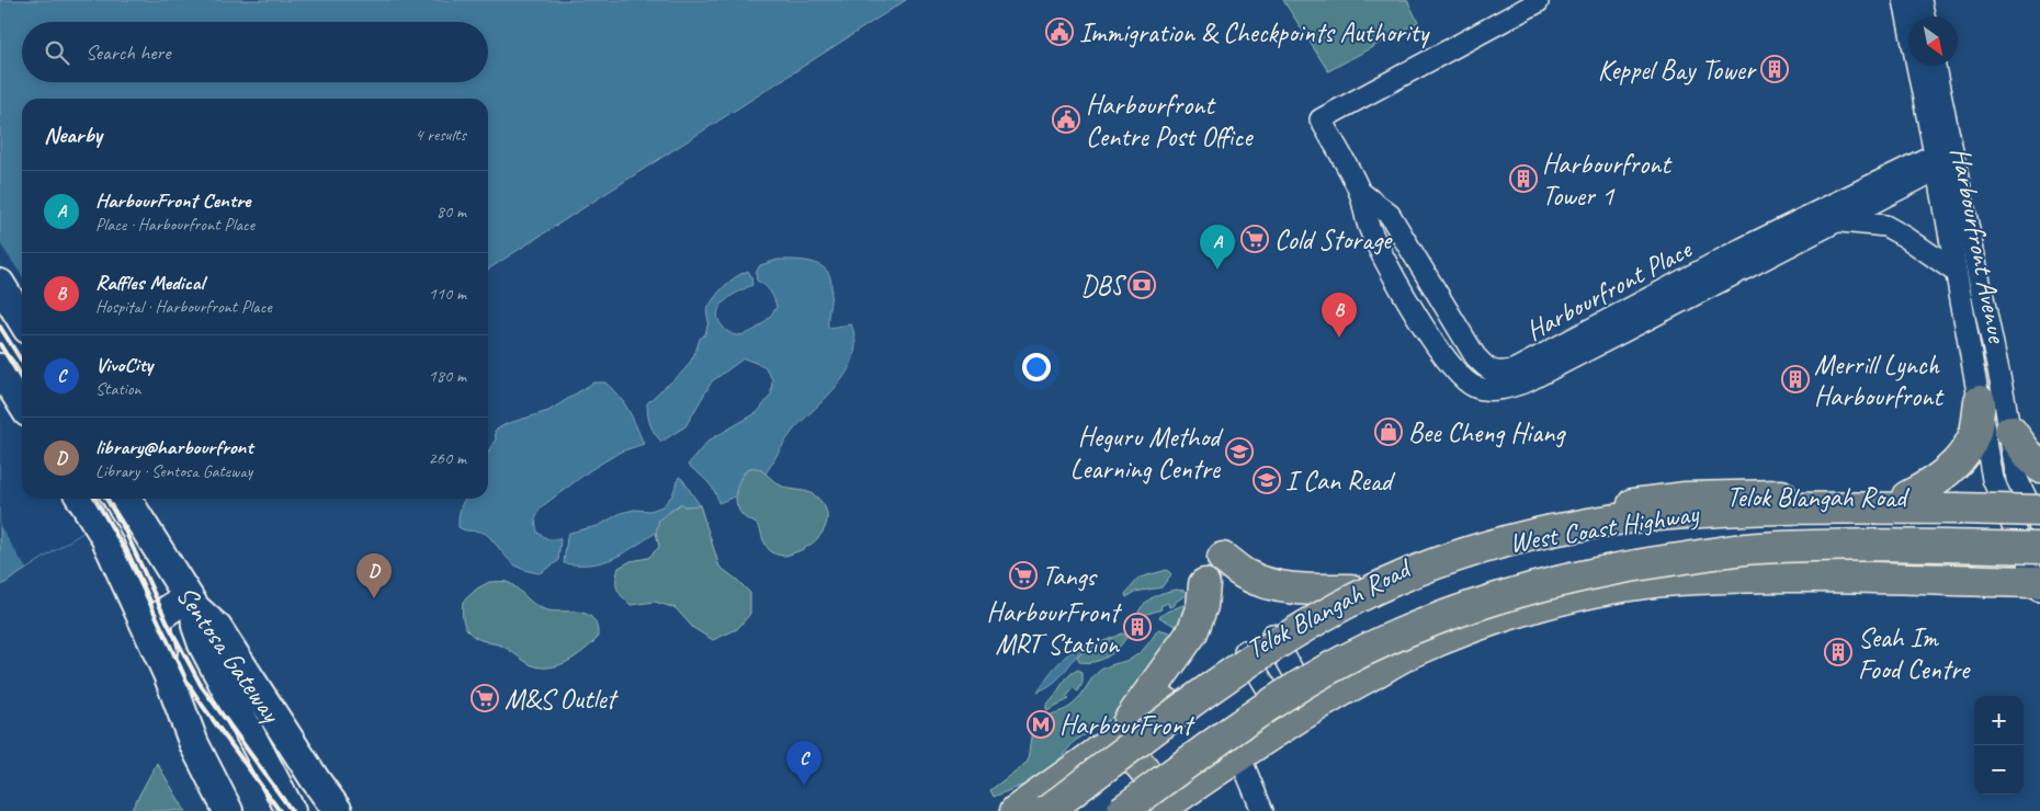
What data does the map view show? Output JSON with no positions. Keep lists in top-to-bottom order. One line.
{"streets":{"main road":["Telok Blangah Road","West Coast Highway","Sentosa Gateway"],"street":["Harbourfront Avenue","Harbourfront Place"]},"crossings":[["Harbourfront Avenue","Harbourfront Place"],["Harbourfront Avenue","Telok Blangah Road"],["Harbourfront Avenue","West Coast Highway"],["Telok Blangah Road","West Coast Highway"]],"places":{"public building":["Immigration & Checkpoints Authority","Harbourfront Centre Post Office"],"building":["Keppel Bay Tower","Harbourfront Tower 1","Merrill Lynch Harbourfront","HarbourFront MRT Station","Seah Im Food Centre"],"supermarket":["Cold Storage","Tangs","M&S Outlet"],"bank":["DBS"],"shop":["Bee Cheng Hiang"],"school or university":["Heguru Method Learning Centre","I Can Read"],"metro station":["HarbourFront"]},"north":"bottom right","page":{"search":"Search here","heading":["Nearby","4 results"],"list":[{"mark":"A","name":"HarbourFront Centre","note":"Place · Harbourfront Place","value":"80 m"},{"mark":"B","name":"Raffles Medical","note":"Hospital · Harbourfront Place","value":"110 m"},{"mark":"C","name":"VivoCity","note":"Station","value":"180 m"},{"mark":"D","name":"library@harbourfront","note":"Library · Sentosa Gateway","value":"260 m"}],"pins":["A","B","D","C"],"map_buttons":["+","−"]}}
